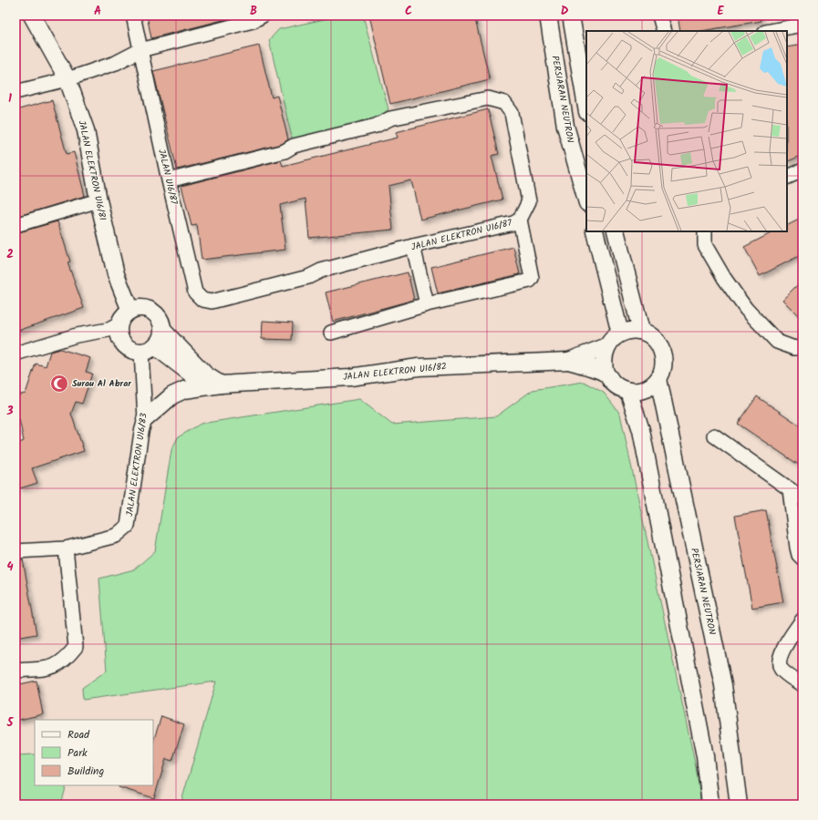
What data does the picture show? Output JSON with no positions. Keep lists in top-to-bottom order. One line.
{"streets":{"street":["PERSIARAN NEUTRON","JALAN ELEKTRON U16/81","JALAN U16/87","JALAN ELEKTRON U16/87","JALAN ELEKTRON U16/82","JALAN ELEKTRON U16/83"]},"crossings":[["JALAN ELEKTRON U16/81","JALAN ELEKTRON U16/83"],["JALAN U16/87","JALAN ELEKTRON U16/87"]],"places":{"mosque":["Surau Al Abrar"]},"legend":["Road","Park","Building"],"grid":{"columns":["A","B","C","D","E"],"rows":["1","2","3","4","5"]}}
